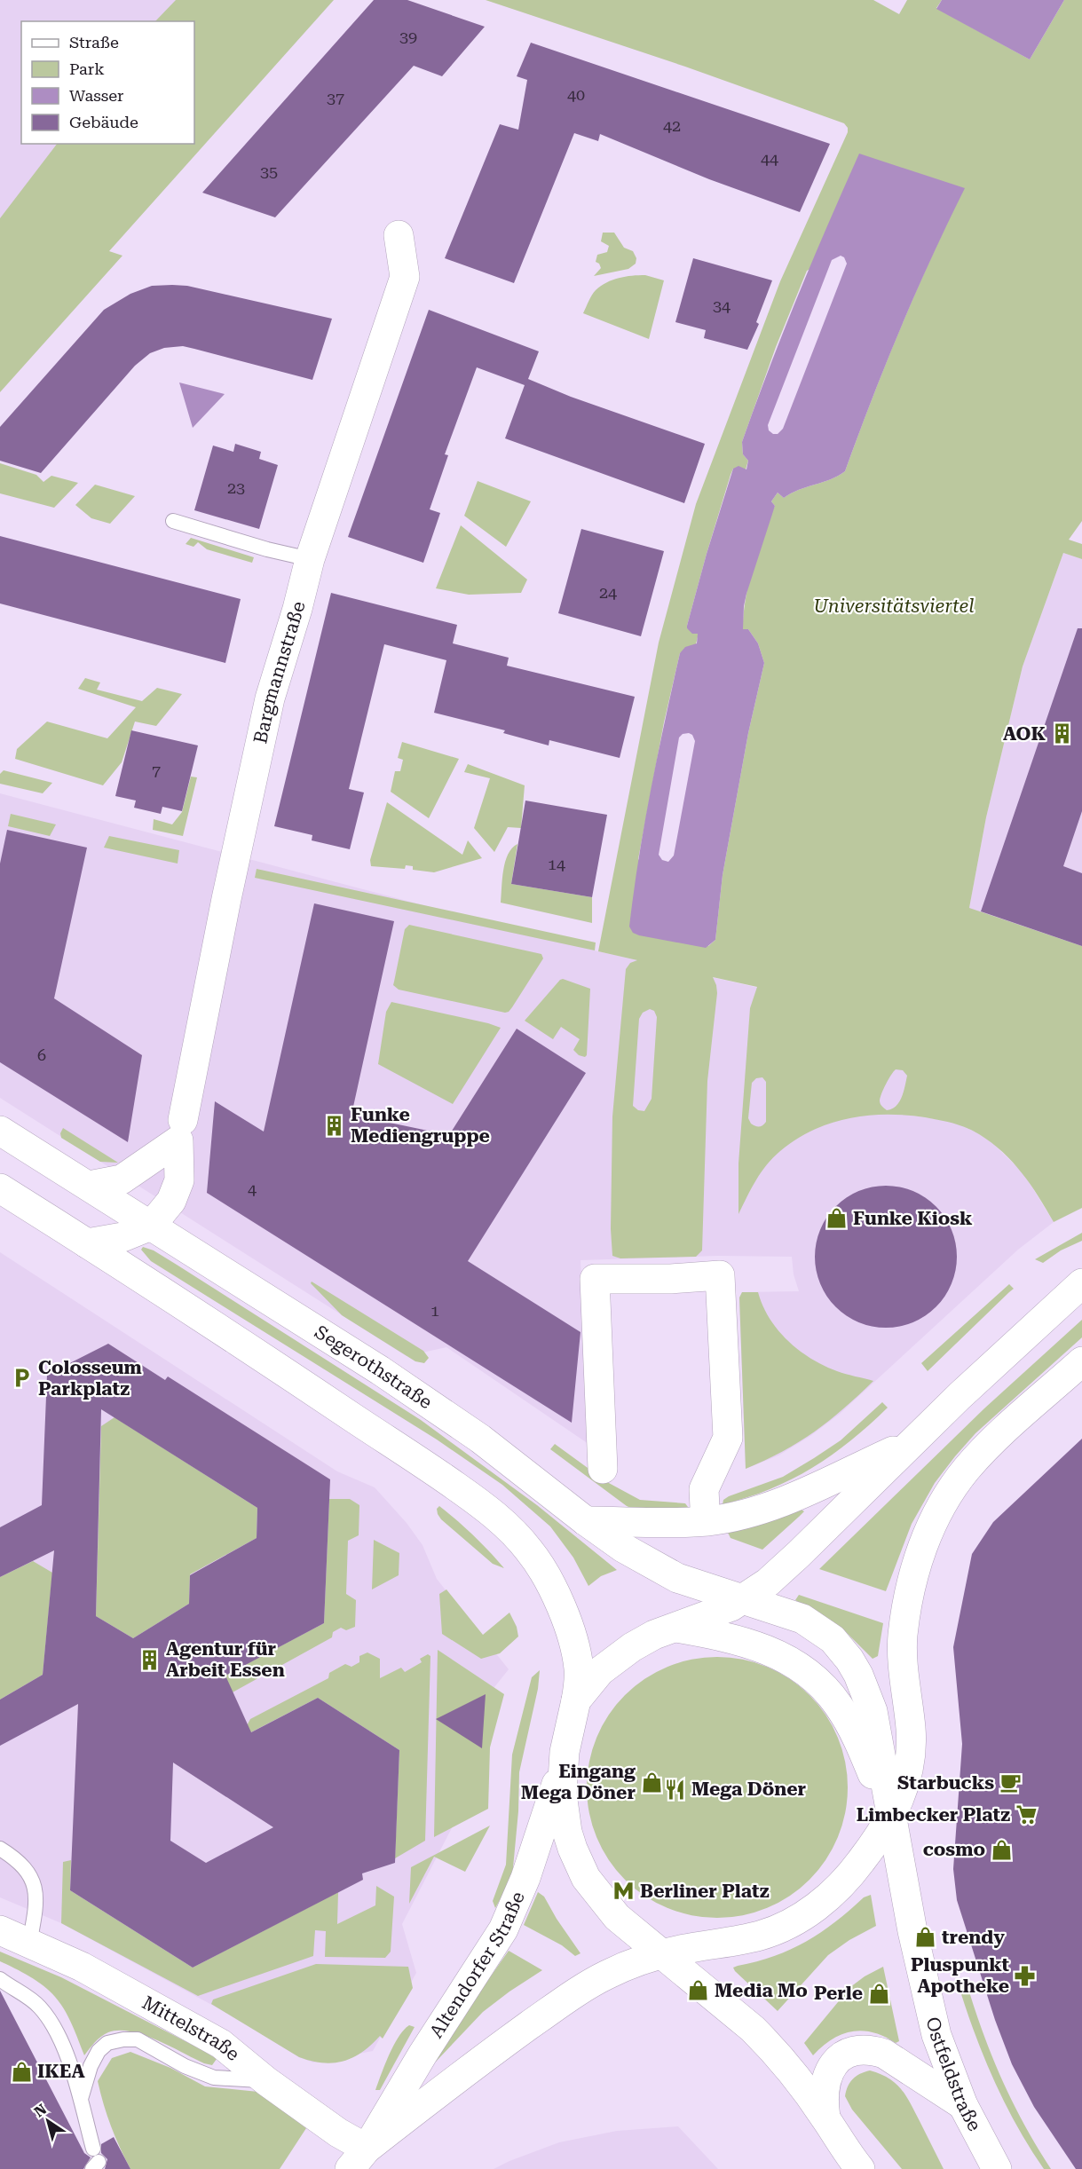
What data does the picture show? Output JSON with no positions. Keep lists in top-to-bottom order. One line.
{"streets":{"main road":["Bargmannstraße","Segerothstraße","Altendorfer Straße","Mittelstraße","Ostfeldstraße"]},"crossings":[["Segerothstraße","Ostfeldstraße"],["Altendorfer Straße","Mittelstraße"]],"parks":["Universitätsviertel"],"places":{"building":["AOK","Funke Mediengruppe","Agentur für Arbeit Essen"],"shop":["Funke Kiosk","Eingang Mega Döner","cosmo","trendy","Media Mo","Perle","IKEA"],"parking":["Colosseum Parkplatz"],"cafe":["Starbucks"],"restaurant":["Mega Döner"],"supermarket":["Limbecker Platz"],"metro station":["Berliner Platz"],"pharmacy":["Pluspunkt Apotheke"]},"house_numbers":["39","40","37","42","44","35","34","23","24","7","14","6","4","1"],"legend":["Straße","Park","Wasser","Gebäude"],"north":"top left"}
